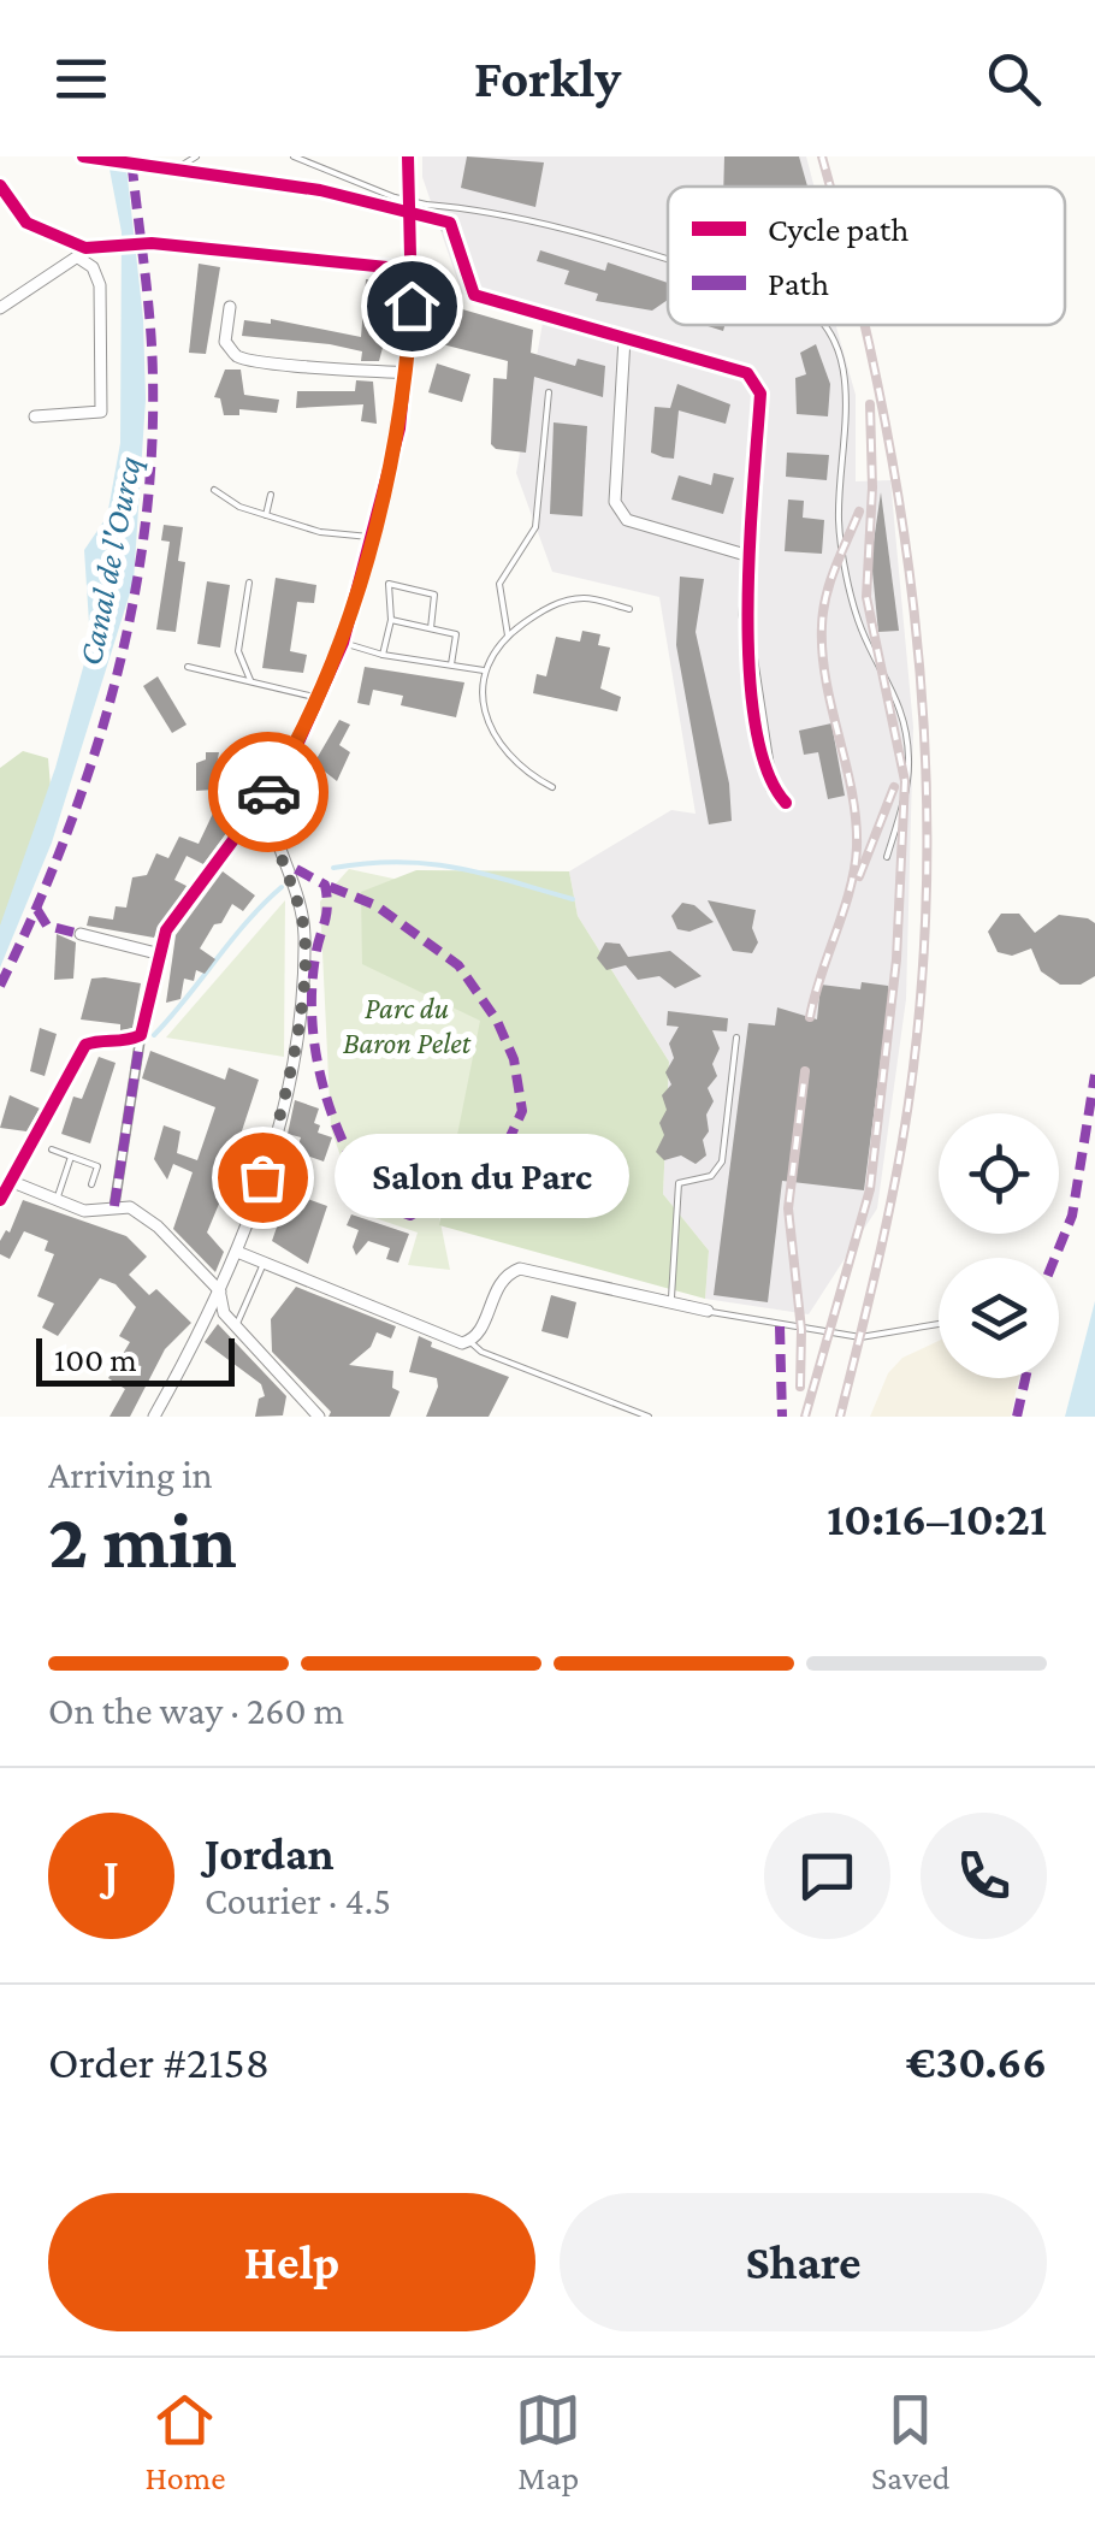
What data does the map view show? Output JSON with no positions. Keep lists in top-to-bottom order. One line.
{"water":["Canal de l'Ourcq"],"parks":["Parc du Baron Pelet"],"places":["Salon du Parc"],"legend":["Cycle path","Path"],"scale_bar":"100 m","page":{"header":"Forkly","bubble":"Salon du Parc","scale":"100 m","heading":["2 min","Arriving in","10:16–10:21"],"panel":["Jordan","Courier · 4.5","Order #2158","€30.66"],"bar":"On the way · 260 m","round":"J","buttons":["Help","Share"],"tabs":["Home","Map","Saved"]}}
